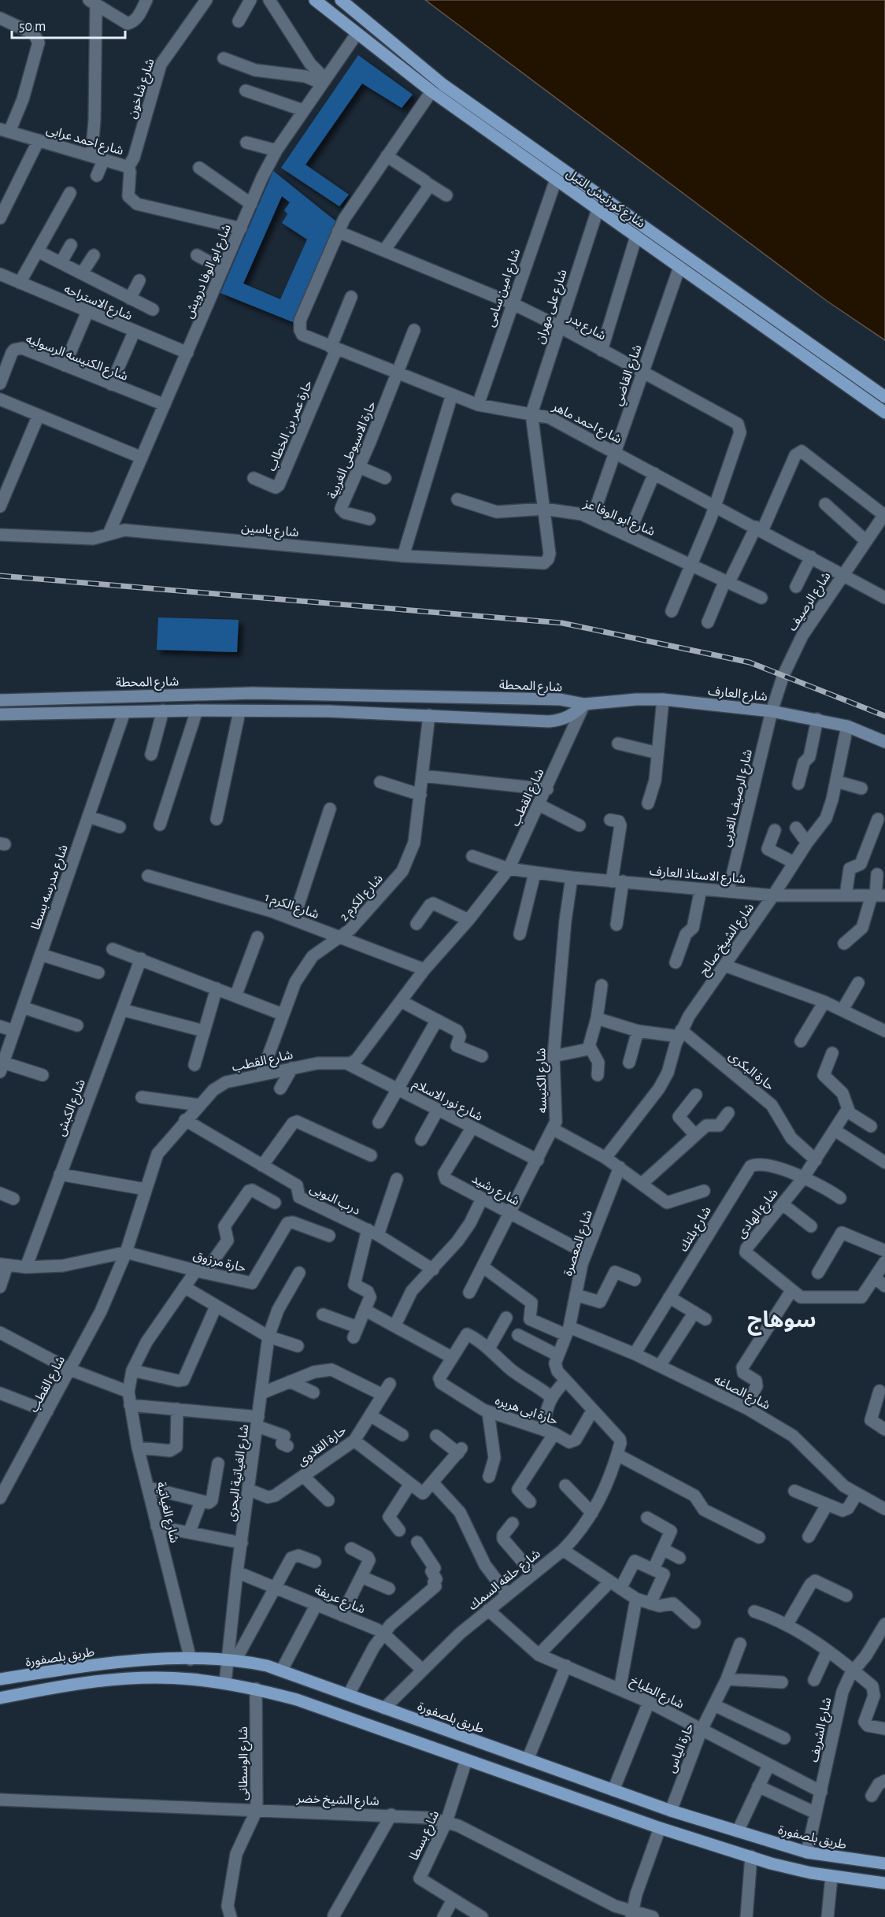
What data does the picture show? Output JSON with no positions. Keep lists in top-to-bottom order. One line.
{"streets":{"main road":["شارع كورنيش النيل","طريق بلصفورة"],"street":["شارع شاخون","شارع احمد عرابى","شارع ابو الوفا درويش","شارع امين سامى","شارع الاستراحه","شارع على مهران","شارع بدر","شارع الكنيسه الرسوليه","شارع القاضي","شارع احمد ماهر","حارة عمر بن الخطاب","حارة الاسيوطى الغربية","شارع ابو الوفا عز","شارع ياسين","شارع الرصيف","شارع المحطة","شارع العارف","شارع القطب","شارع الرصيف الغربى","شارع الاستاذ العارف","شارع مدرسه بسطا","شارع الكرم 2","شارع الكرم 1","شارع الشيخ صالح","حارة البكرى","شارع الكنيسه","شارع نور الاسلام","شارع الكبش","شارع رشيد","درب النوبى","شارع الهادى","شارع بلتك","شارع المعصرة","حارة مرزوق","شارع الصاغه","حارة ابى هريره","حارة القلاوى","شارع الغياتية البحرى","شارع الغياتية","شارع حلقه السمك","شارع عريفة","شارع الطباخ","شارع الشريف","حارة الياس","شارع الوسطانى","شارع الشيخ خضر","شارع بسطا"]},"crossings":[["شارع شاخون","شارع احمد عرابى"],["شارع احمد عرابى","شارع ابو الوفا درويش"],["شارع كورنيش النيل","شارع ابو الوفا درويش"],["شارع كورنيش النيل","شارع امين سامى"],["شارع كورنيش النيل","شارع على مهران"],["شارع كورنيش النيل","شارع القاضي"],["شارع كورنيش النيل","شارع احمد ماهر"],["شارع ابو الوفا درويش","شارع الاستراحه"],["شارع ابو الوفا درويش","شارع الكنيسه الرسوليه"],["شارع ابو الوفا درويش","شارع ياسين"],["شارع امين سامى","شارع بدر"],["شارع امين سامى","شارع احمد ماهر"],["شارع على مهران","شارع بدر"],["شارع على مهران","شارع احمد ماهر"],["شارع بدر","شارع القاضي"],["شارع بدر","شارع احمد ماهر"],["شارع بدر","شارع ابو الوفا عز"],["شارع القاضي","شارع احمد ماهر"],["شارع القاضي","شارع ابو الوفا عز"],["شارع احمد ماهر","حارة عمر بن الخطاب"],["شارع احمد ماهر","حارة الاسيوطى الغربية"],["شارع احمد ماهر","شارع الرصيف"],["شارع ابو الوفا عز","شارع ياسين"],["شارع الرصيف","شارع العارف"],["شارع الرصيف","شارع الرصيف الغربى"],["شارع المحطة","شارع العارف"],["شارع المحطة","شارع القطب"],["شارع العارف","شارع القطب"],["شارع العارف","شارع الرصيف الغربى"],["شارع العارف","شارع الشيخ صالح"],["شارع القطب","شارع الاستاذ العارف"],["شارع القطب","شارع الكرم 2"],["شارع القطب","شارع الكرم 1"],["شارع القطب","شارع نور الاسلام"],["شارع القطب","درب النوبى"],["شارع القطب","حارة مرزوق"],["شارع الرصيف الغربى","شارع الاستاذ العارف"],["شارع الاستاذ العارف","شارع الشيخ صالح"],["شارع الاستاذ العارف","شارع الكنيسه"],["شارع الكرم 2","شارع الكرم 1"],["شارع الشيخ صالح","حارة البكرى"],["حارة البكرى","شارع الهادى"],["شارع الكنيسه","شارع نور الاسلام"],["شارع الكنيسه","شارع رشيد"],["شارع الكنيسه","شارع الصاغه"],["شارع نور الاسلام","شارع رشيد"],["شارع رشيد","شارع المعصرة"],["شارع الهادى","شارع بلتك"],["شارع بلتك","شارع الصاغه"],["شارع المعصرة","شارع الصاغه"],["حارة مرزوق","شارع الغياتية"],["حارة القلاوى","شارع الغياتية البحرى"],["شارع الغياتية البحرى","شارع عريفة"],["شارع الغياتية البحرى","طريق بلصفورة"],["شارع الغياتية","طريق بلصفورة"],["شارع حلقه السمك","شارع عريفة"],["شارع حلقه السمك","طريق بلصفورة"],["شارع حلقه السمك","شارع الطباخ"],["طريق بلصفورة","شارع الشريف"],["طريق بلصفورة","حارة الياس"],["شارع الطباخ","شارع الشريف"],["شارع الطباخ","حارة الياس"],["شارع الوسطانى","شارع الشيخ خضر"],["شارع الشيخ خضر","شارع بسطا"]],"districts":["سوهاج"],"scale_bar":"50 m"}
